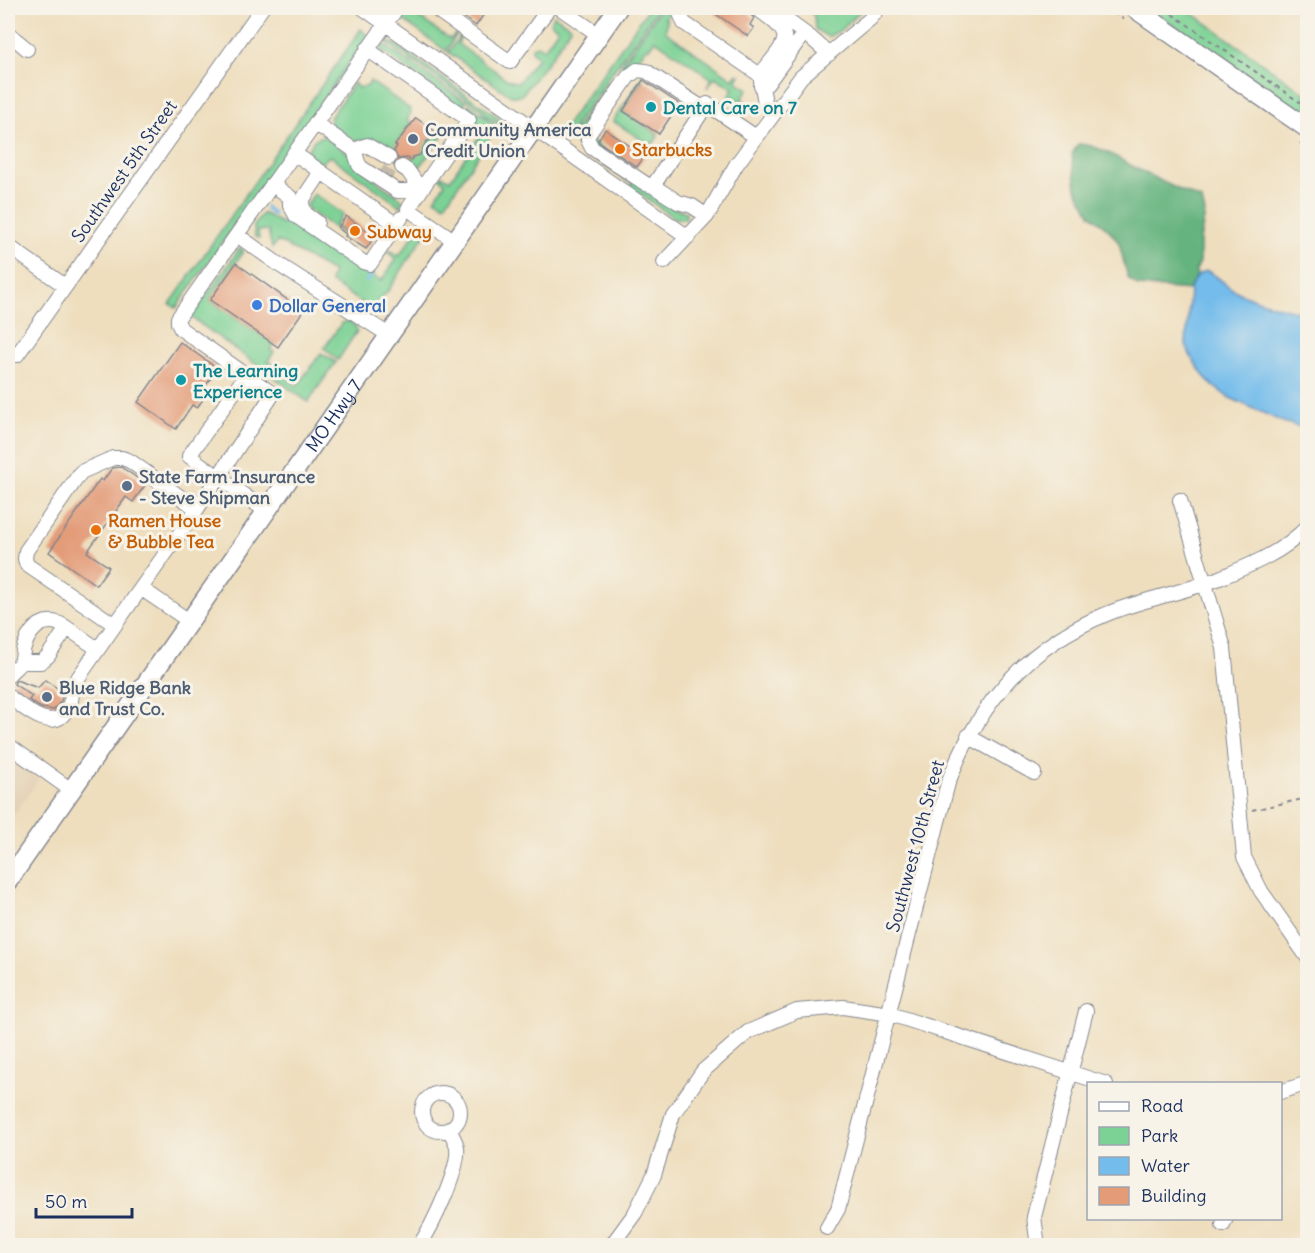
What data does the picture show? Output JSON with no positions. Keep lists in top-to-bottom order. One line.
{"streets":{"main road":["MO Hwy 7"],"street":["Southwest 5th Street","Southwest 10th Street"]},"places":["Dental Care on 7","Community America Credit Union","Starbucks","Subway","Dollar General","The Learning Experience","State Farm Insurance - Steve Shipman","Ramen House & Bubble Tea","Blue Ridge Bank and Trust Co."],"legend":["Road","Park","Water","Building"],"scale_bar":"50 m"}
